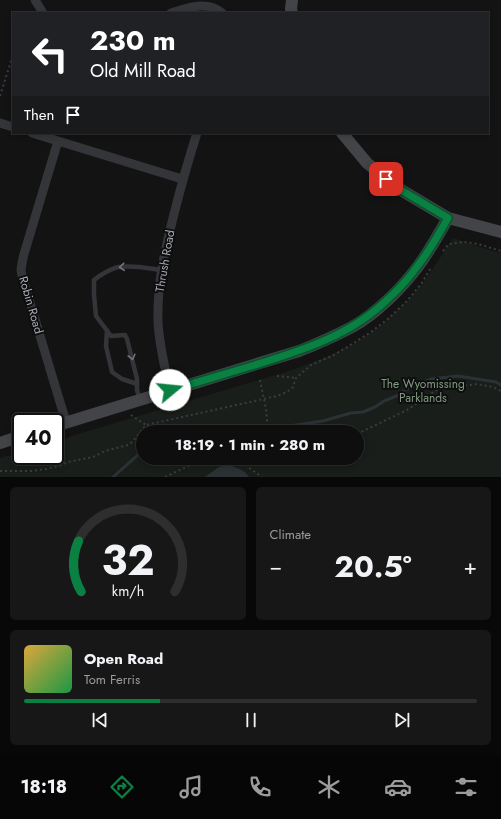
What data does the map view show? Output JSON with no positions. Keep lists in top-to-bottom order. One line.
{"streets":{"street":["Thrush Road","Robin Road"]},"parks":["The Wyomissing Parklands"],"page":{"turn":["230 m","Old Mill Road"],"then":"Then","limit":"40","trip":"18:19 · 1 min · 280 m","tile":"Climate","heat":["−","20.5°","+"],"song":["Open Road","Tom Ferris"],"tabs":"18:18","gauge":["32","km/h"]}}
